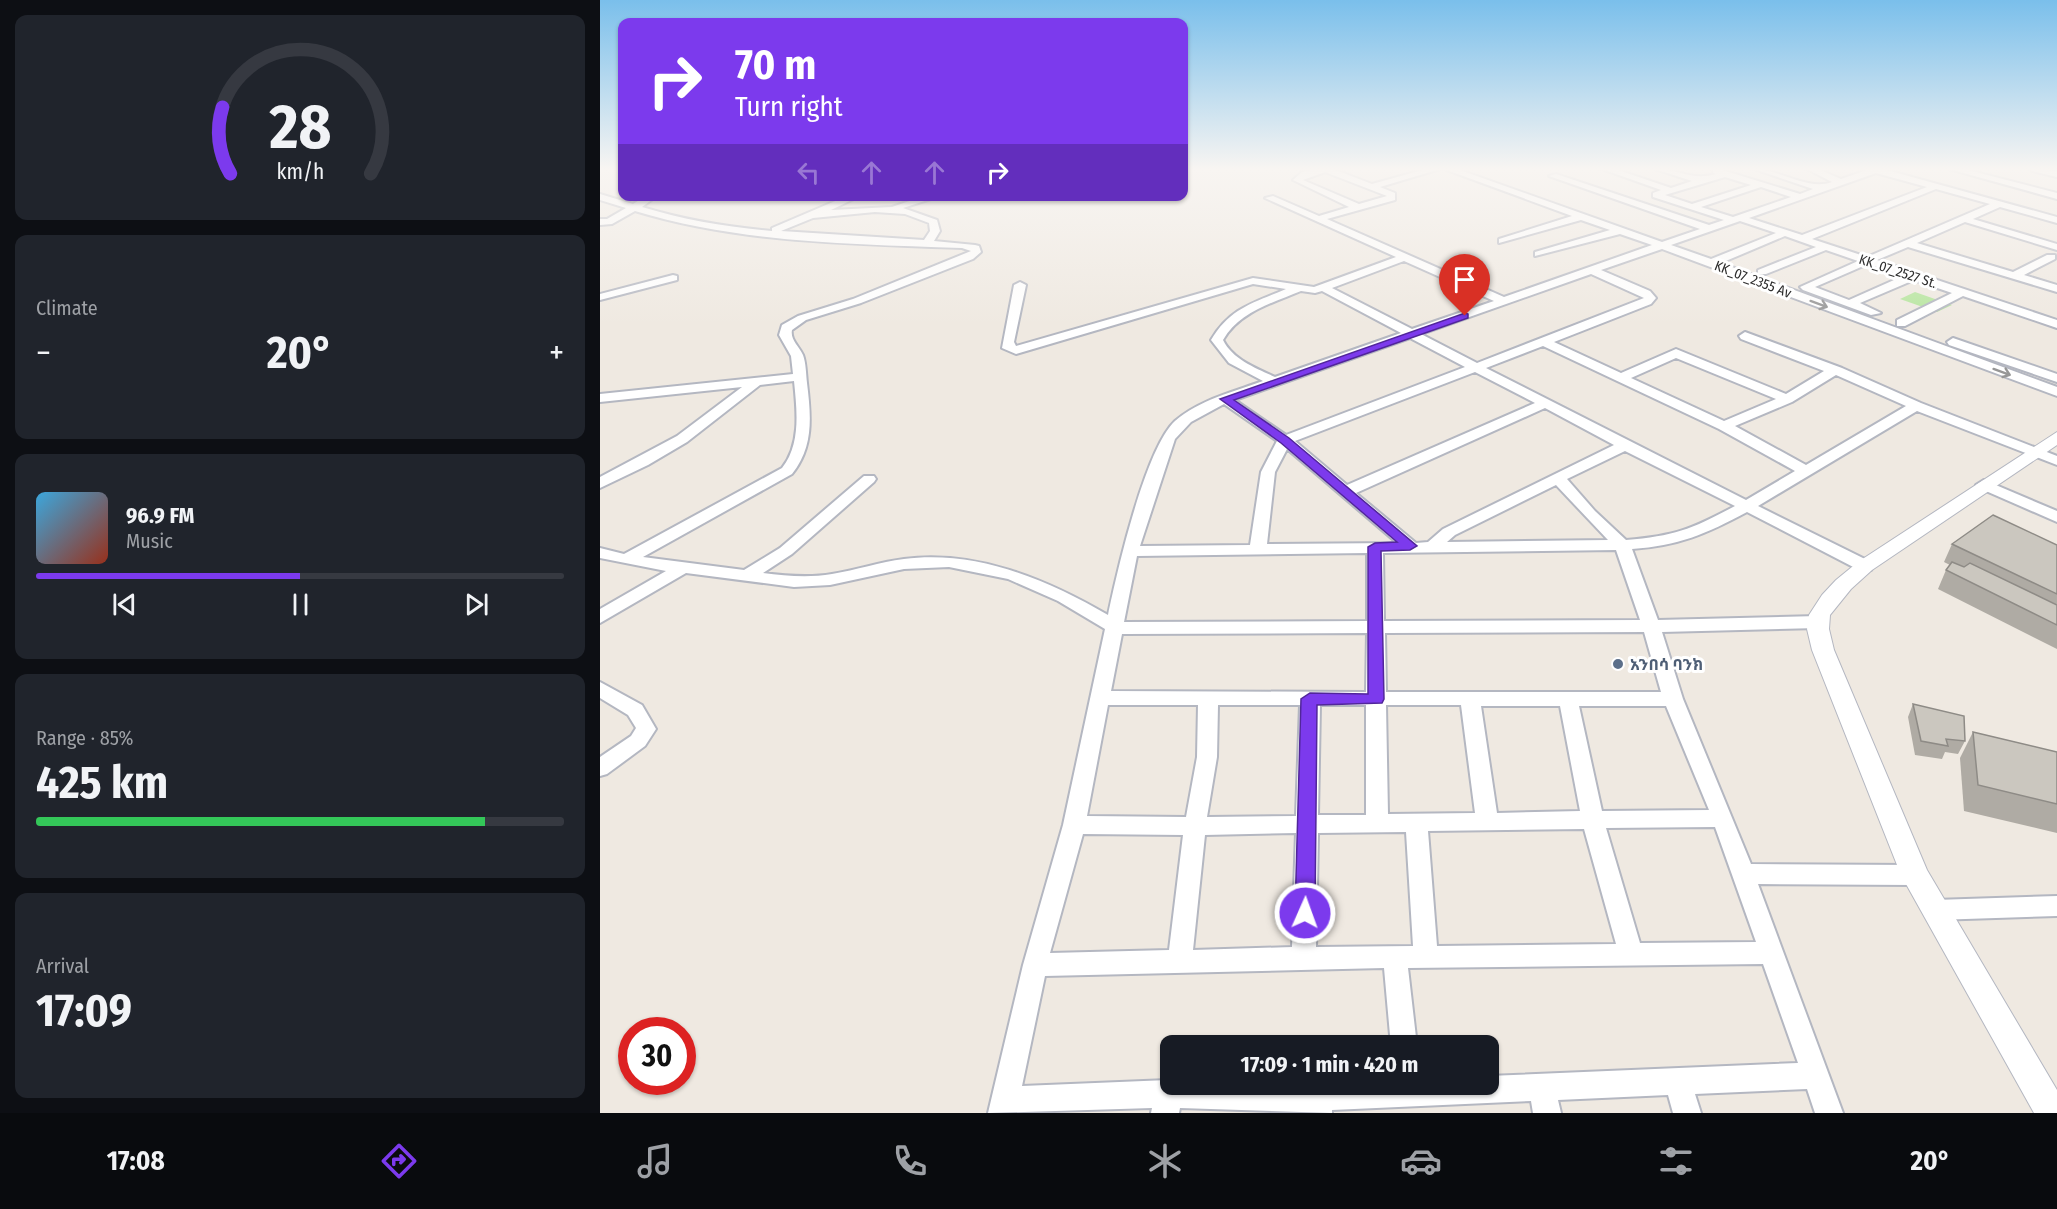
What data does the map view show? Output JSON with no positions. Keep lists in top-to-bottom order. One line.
{"streets":{"street":["KK_07_2527 St.","KK_07_2355 Av"]},"places":["አንበሳ ባንክ"],"page":{"turn":["70 m","Turn right"],"tile":["Climate",["Range · 85%","425 km"],["Arrival","17:09"]],"heat":["−","20°","+"],"song":["96.9 FM","Music"],"limit":"30","trip":"17:09 · 1 min · 420 m","tabs":["17:08","20°"],"gauge":["28","km/h"]}}
